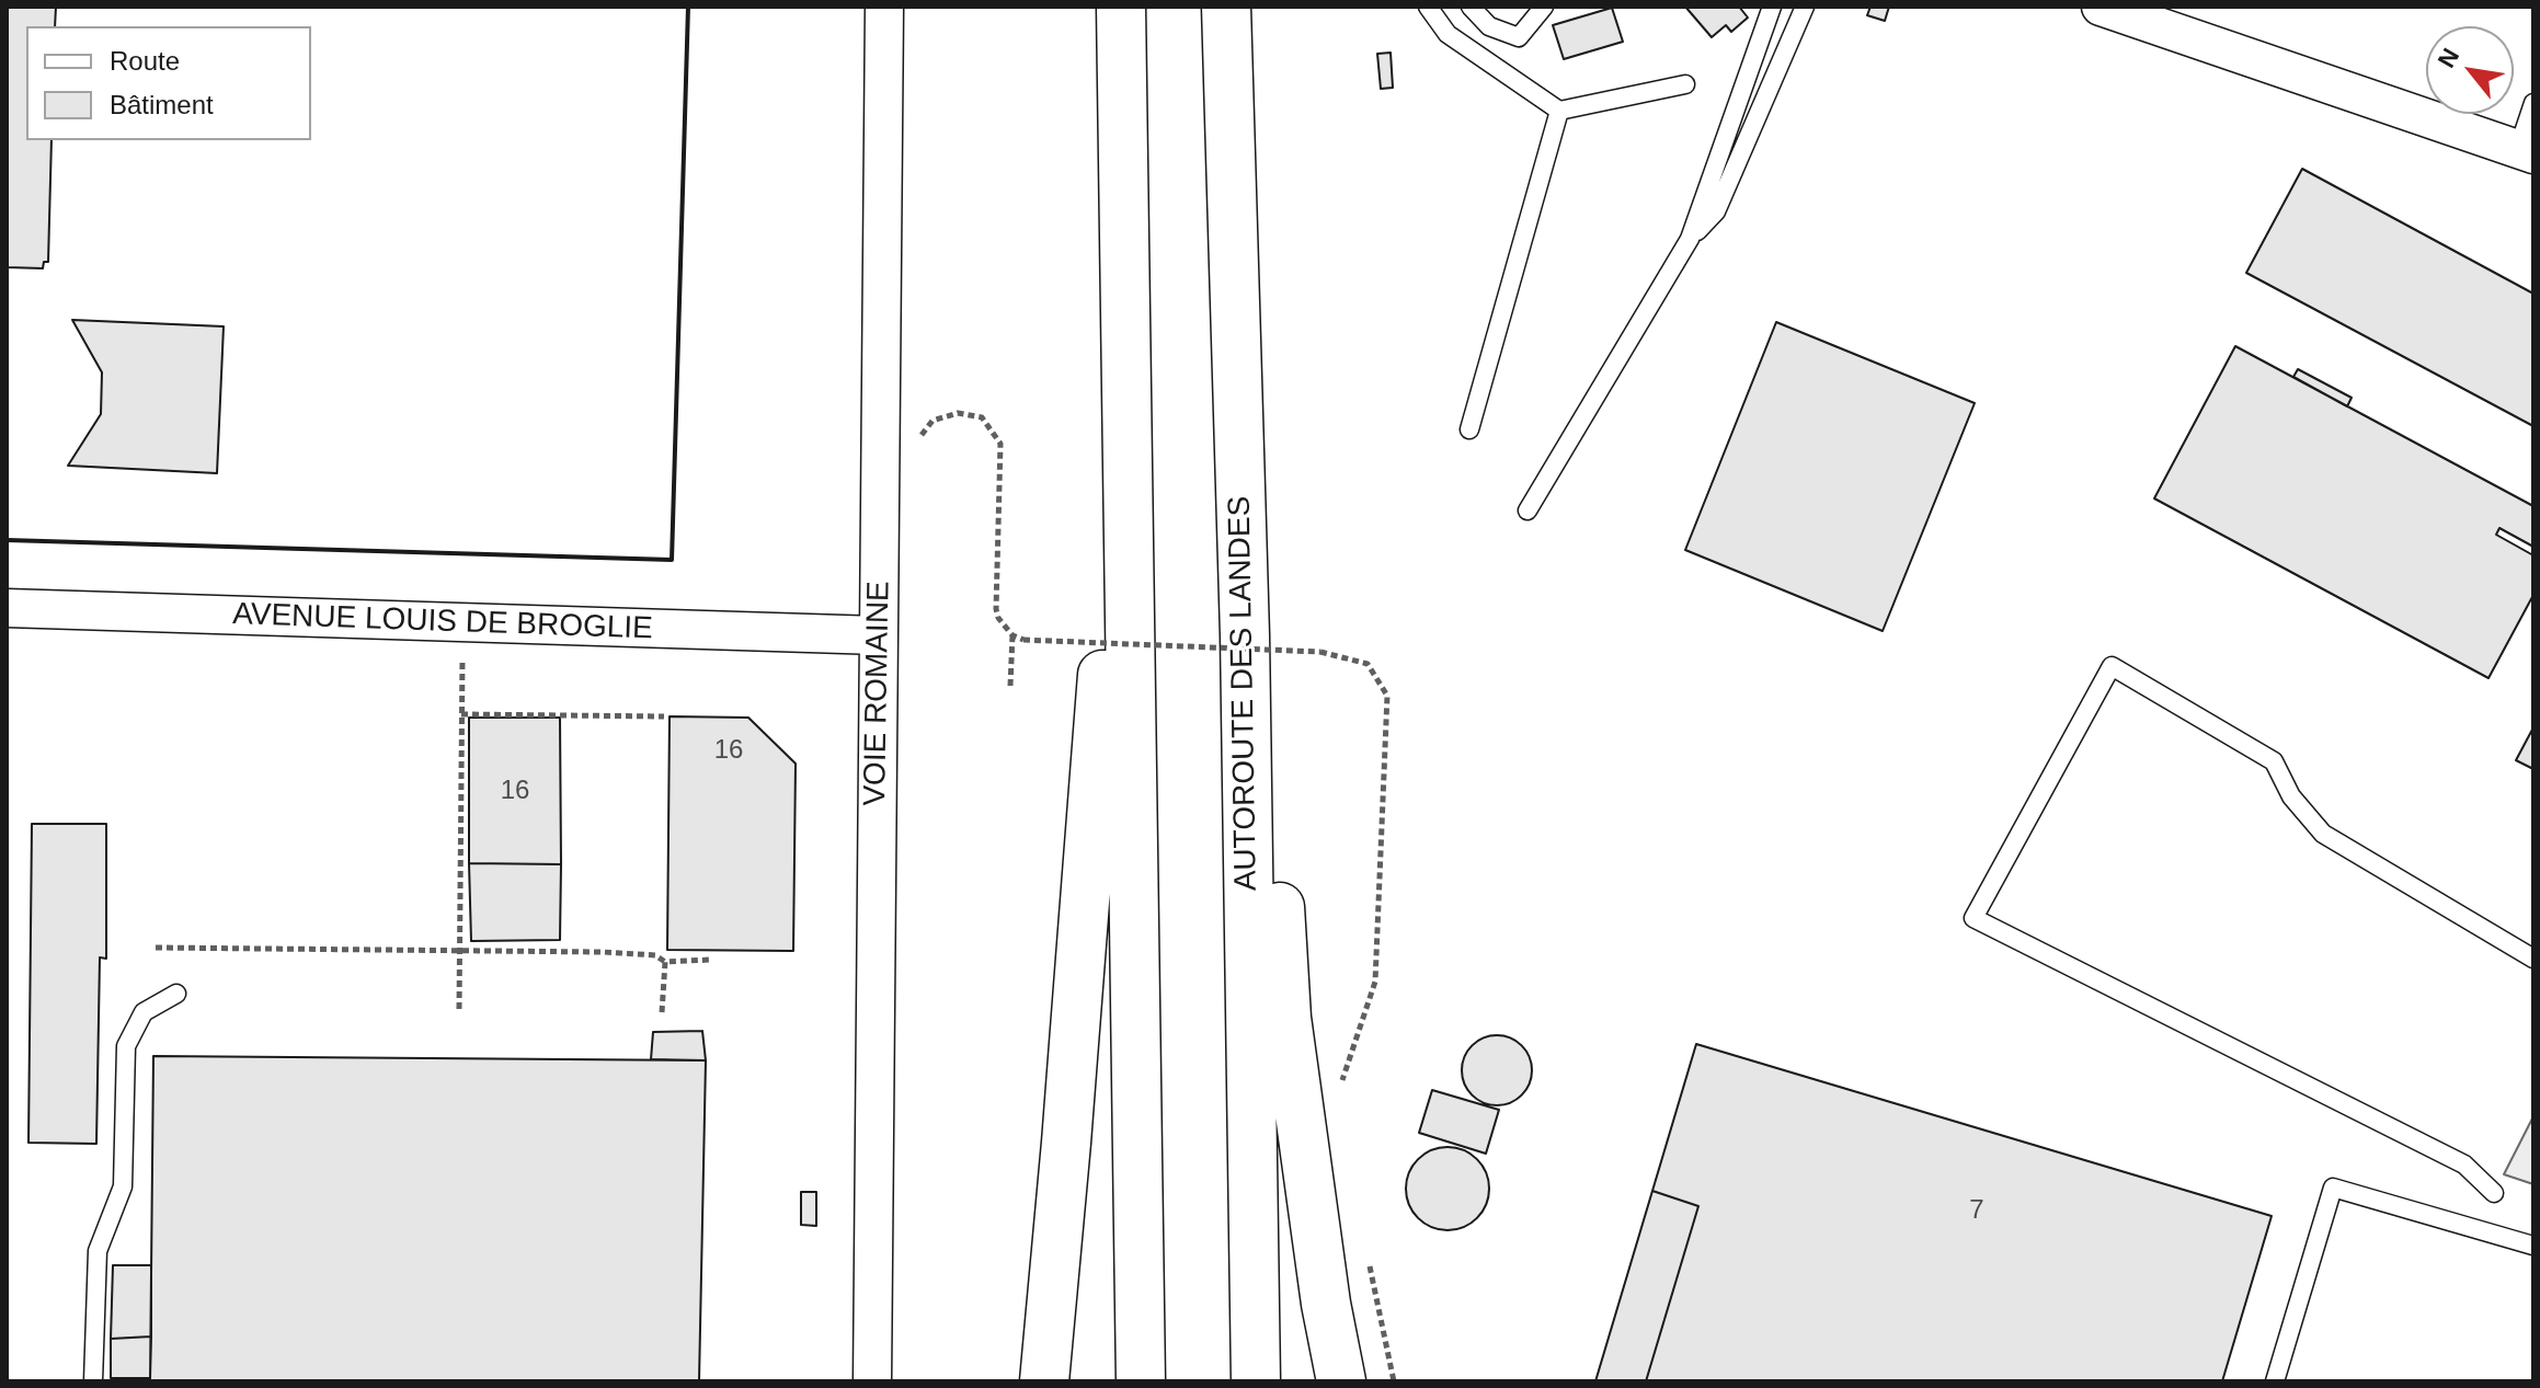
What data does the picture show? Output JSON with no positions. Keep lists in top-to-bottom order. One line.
{"streets":{"highway":["AUTOROUTE DES LANDES"],"street":["AVENUE LOUIS DE BROGLIE","VOIE ROMAINE"]},"crossings":[["AVENUE LOUIS DE BROGLIE","VOIE ROMAINE"]],"house_numbers":["16","16","7"],"legend":["Route","Bâtiment"],"north":"top left"}
